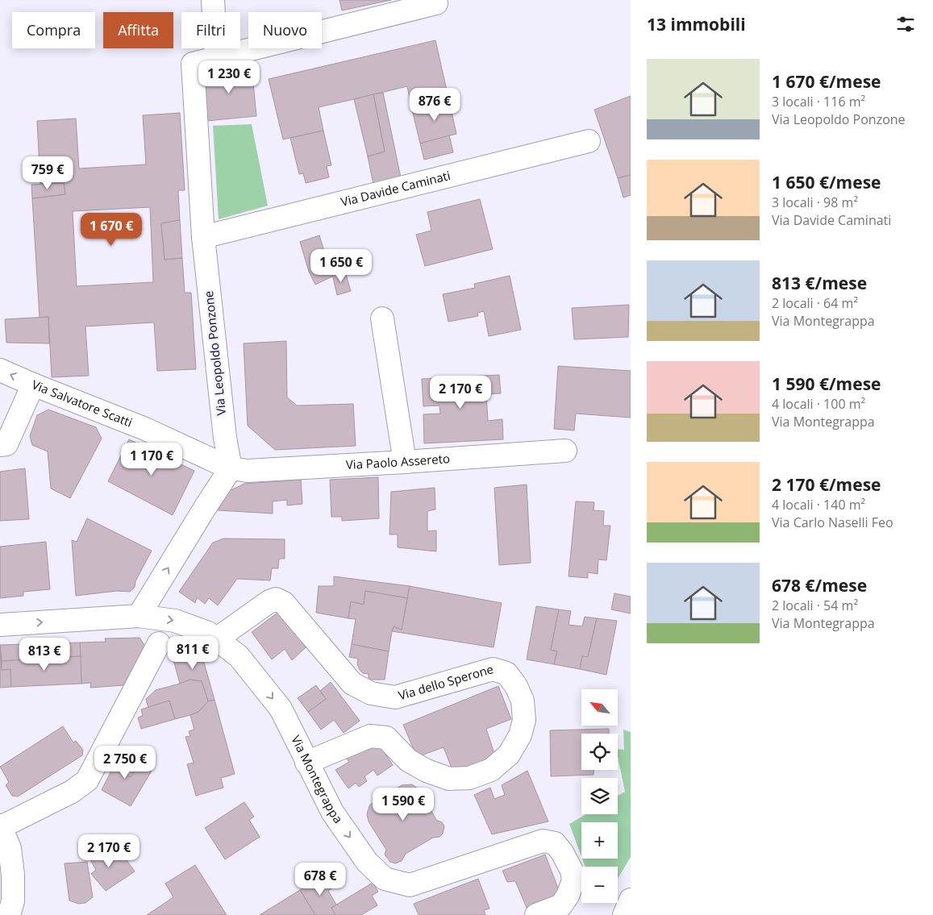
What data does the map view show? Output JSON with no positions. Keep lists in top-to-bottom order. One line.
{"streets":{"street":["Via Davide Caminati","Via Leopoldo Ponzone","Via Salvatore Scatti","Via Paolo Assereto","Via dello Sperone","Via Montegrappa"]},"crossings":[["Via Davide Caminati","Via Leopoldo Ponzone"],["Via Leopoldo Ponzone","Via Salvatore Scatti"],["Via Leopoldo Ponzone","Via Paolo Assereto"],["Via Salvatore Scatti","Via Paolo Assereto"],["Via dello Sperone","Via Montegrappa"]],"north":"top left","page":{"heading":"13 immobili","chip":["Compra","Affitta","Filtri","Nuovo"],"list":[{"name":"1 670 €/mese","note":"3 locali · 116 m² · Via Leopoldo Ponzone"},{"name":"1 650 €/mese","note":"3 locali · 98 m² · Via Davide Caminati"},{"name":"813 €/mese","note":"2 locali · 64 m² · Via Montegrappa"},{"name":"1 590 €/mese","note":"4 locali · 100 m² · Via Montegrappa"},{"name":"2 170 €/mese","note":"4 locali · 140 m² · Via Carlo Naselli Feo"},{"name":"678 €/mese","note":"2 locali · 54 m² · Via Montegrappa"}],"price":["1 230 €","876 €","759 €","1 670 €","1 650 €","2 170 €","1 170 €","811 €","813 €","2 750 €","1 590 €","2 170 €","678 €"],"map_buttons":["+","−"]}}
